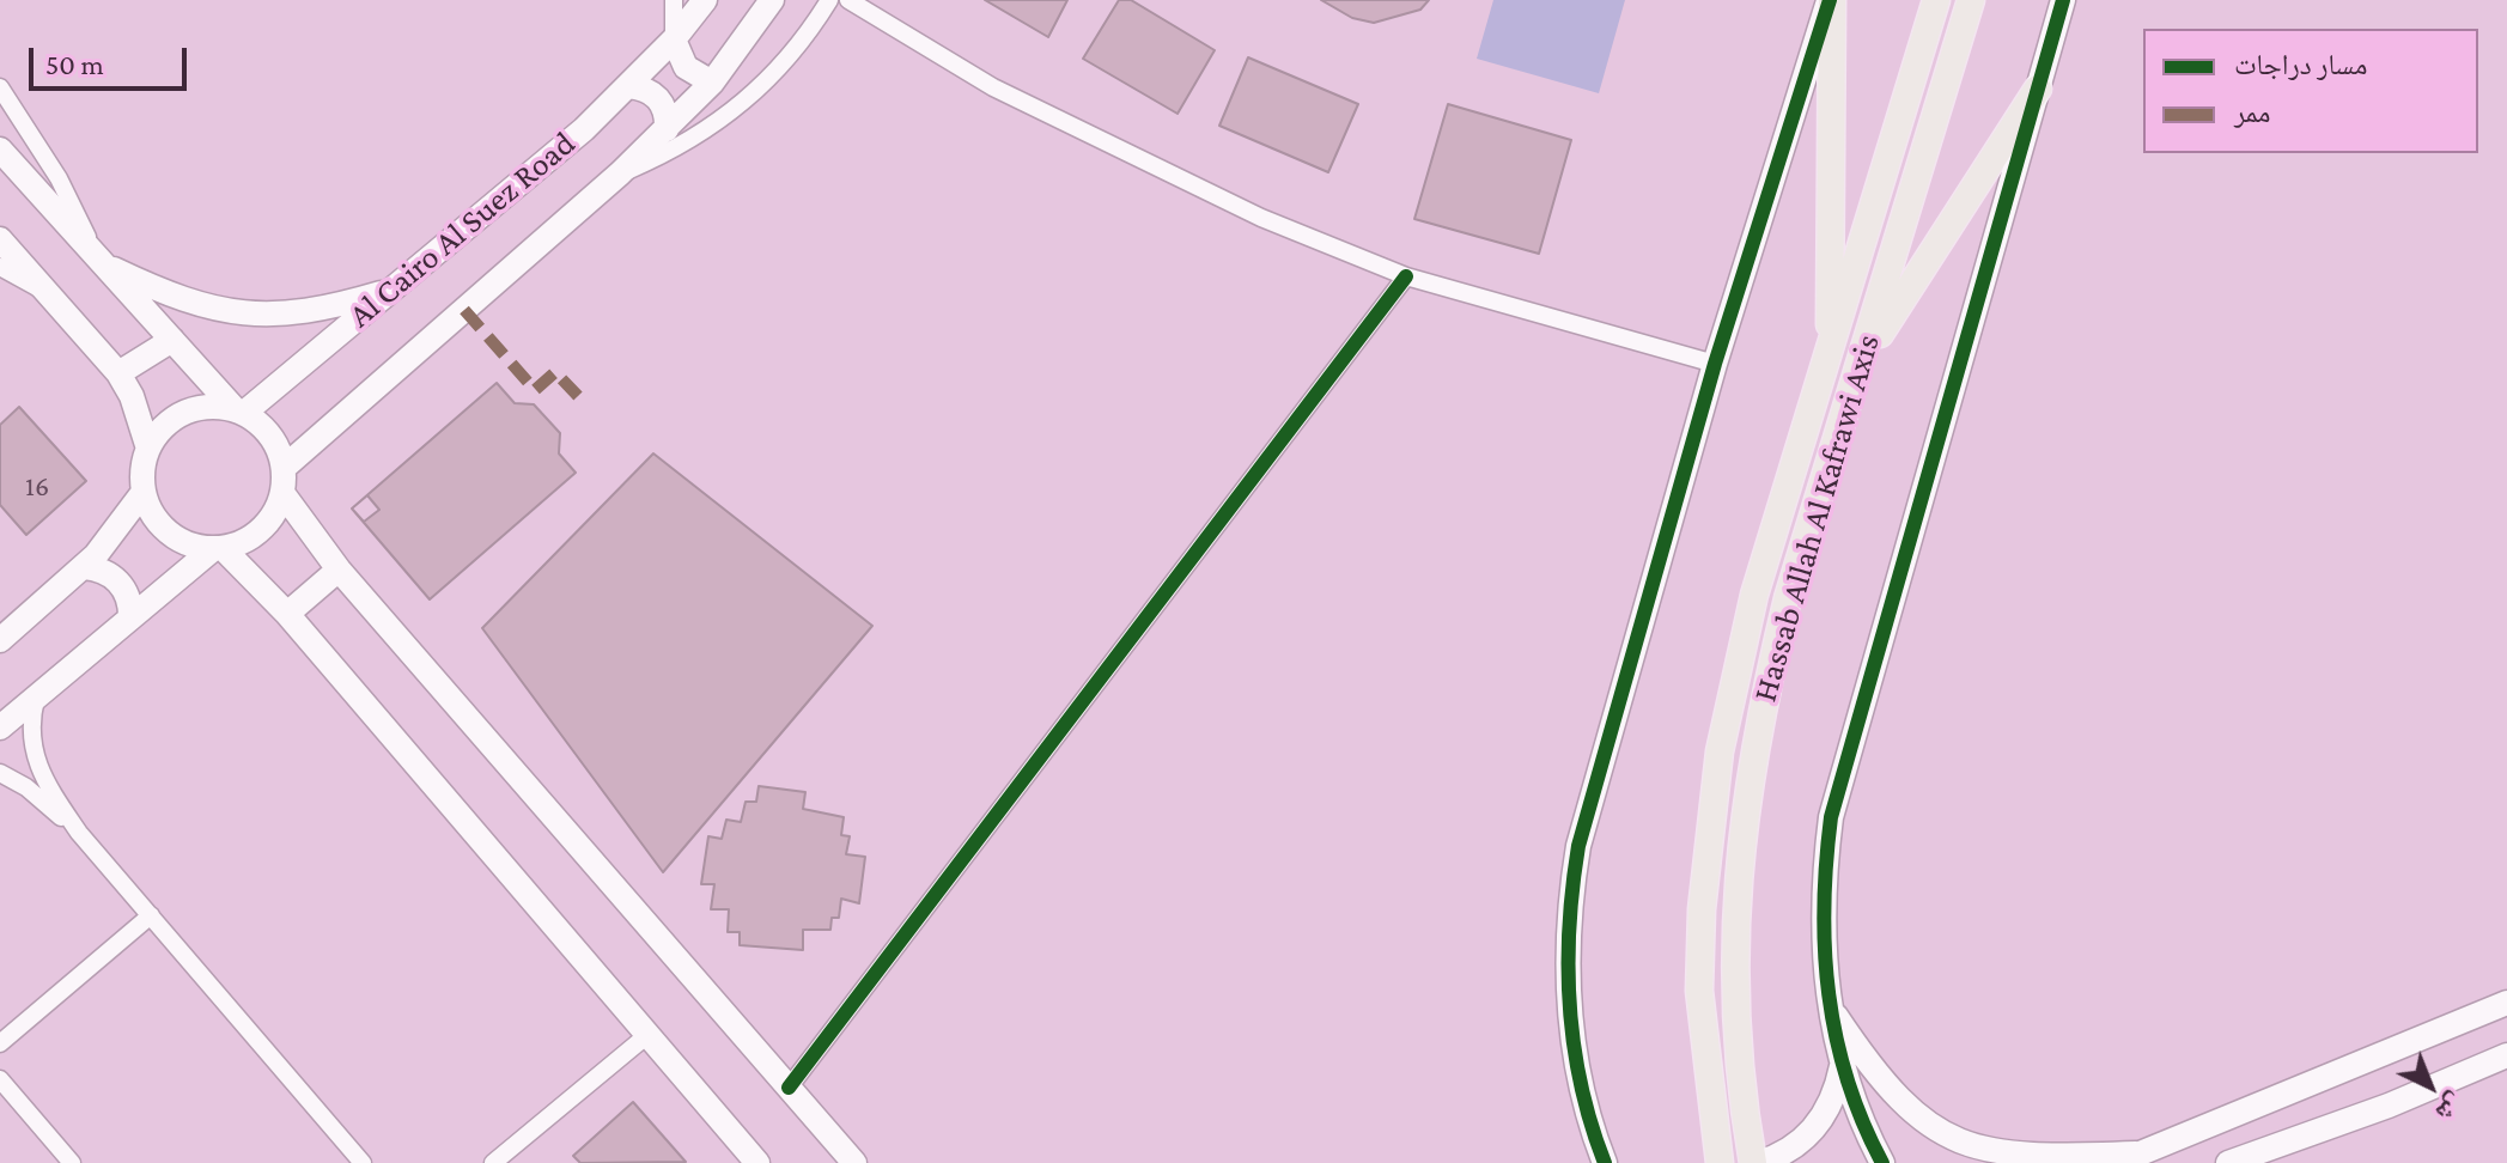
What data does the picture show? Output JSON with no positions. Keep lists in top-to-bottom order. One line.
{"streets":{"main road":["Hassab Allah Al Kafrawi Axis"],"street":["Al Cairo Al Suez Road"]},"house_numbers":["16"],"legend":["مسار دراجات","ممر"],"scale_bar":"50 m","north":"bottom right"}
